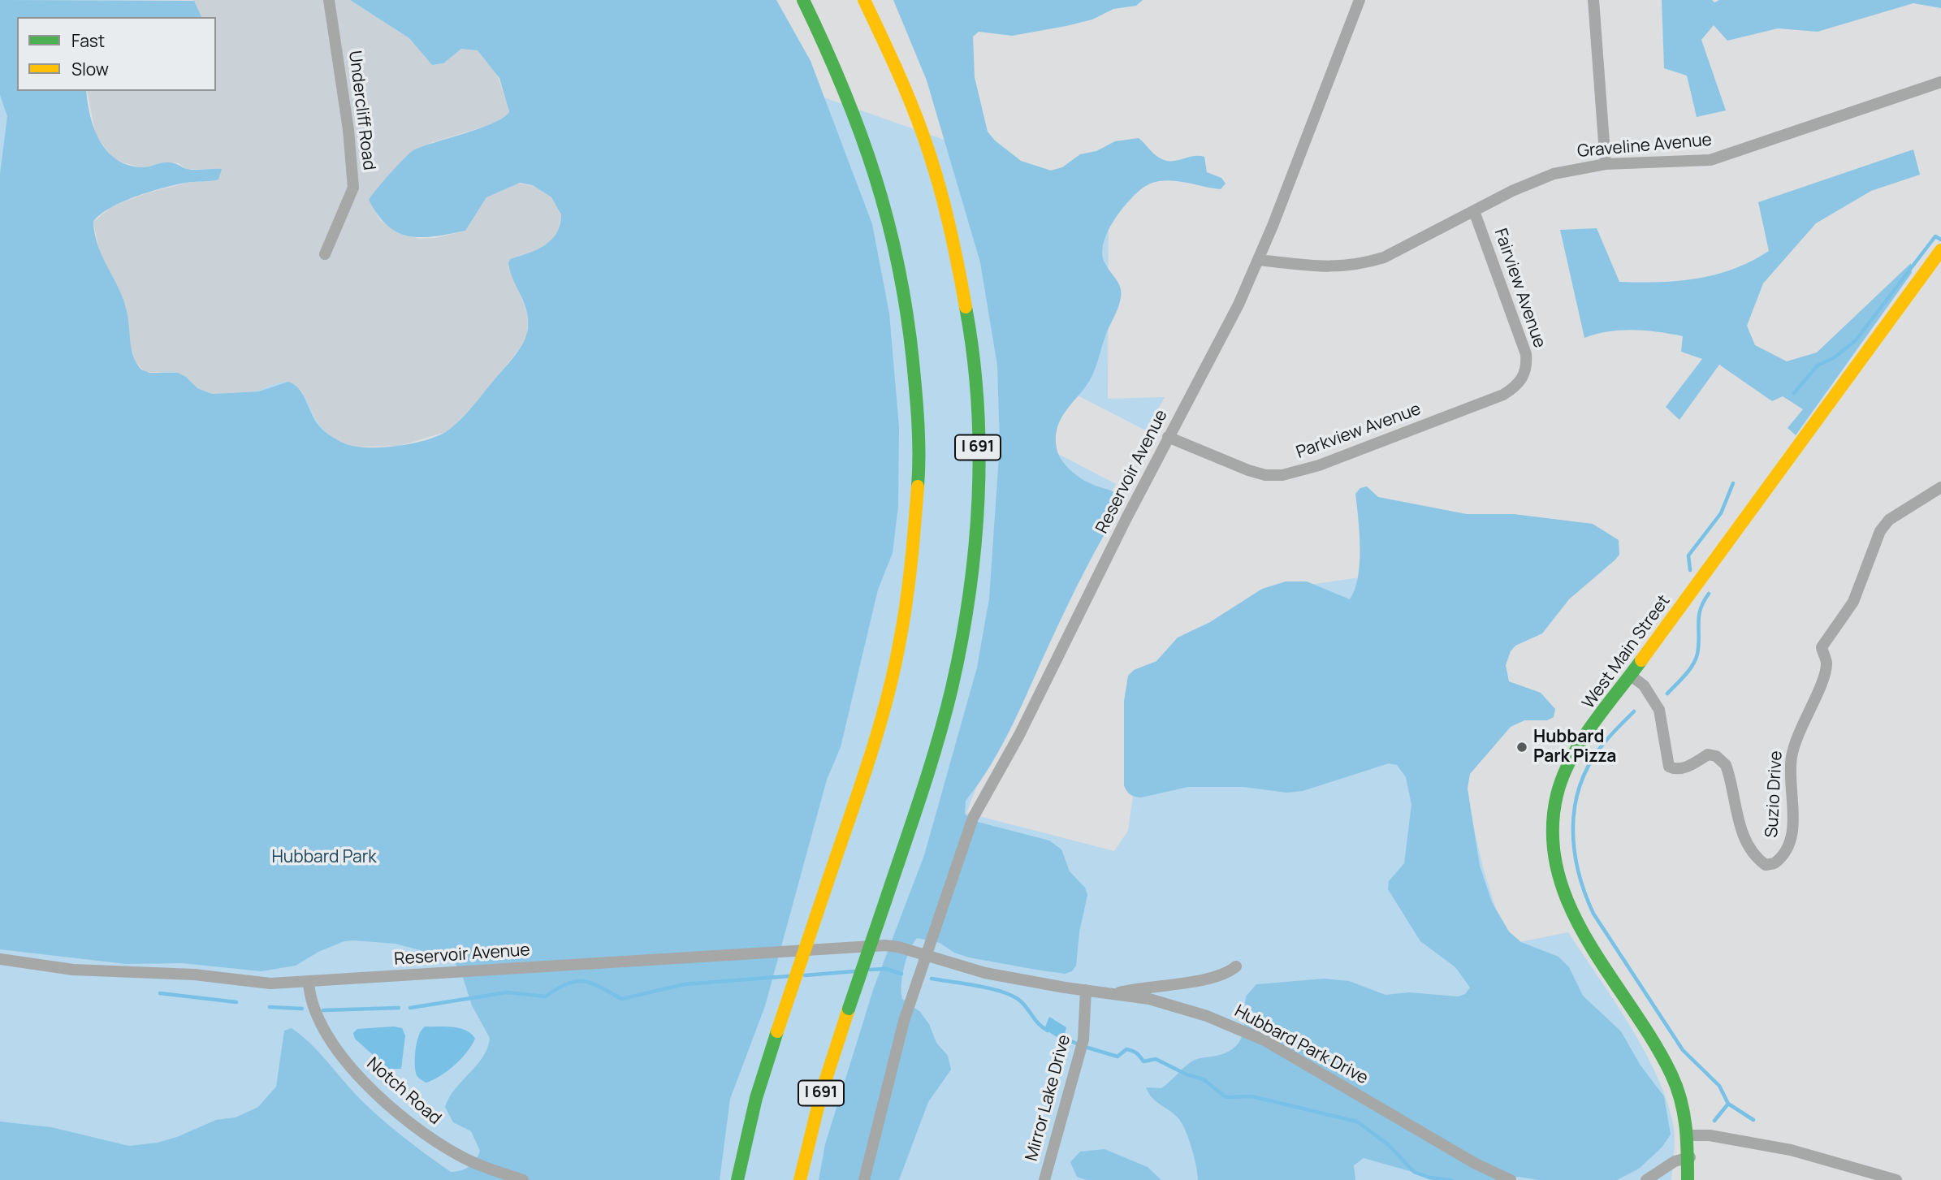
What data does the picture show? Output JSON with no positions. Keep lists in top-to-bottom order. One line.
{"streets":{"main road":["I 691","West Main Street"],"street":["Undercliff Road","Graveline Avenue","Fairview Avenue","Parkview Avenue","Reservoir Avenue","Suzio Drive","Hubbard Park Drive","Notch Road","Mirror Lake Drive"]},"crossings":[["Graveline Avenue","Fairview Avenue"],["Graveline Avenue","Reservoir Avenue"],["Fairview Avenue","Parkview Avenue"],["Parkview Avenue","Reservoir Avenue"],["Reservoir Avenue","Hubbard Park Drive"],["Reservoir Avenue","Notch Road"],["West Main Street","Suzio Drive"],["Hubbard Park Drive","Mirror Lake Drive"]],"parks":["Hubbard Park"],"places":["Hubbard Park Pizza"],"legend":["Fast","Slow"]}
